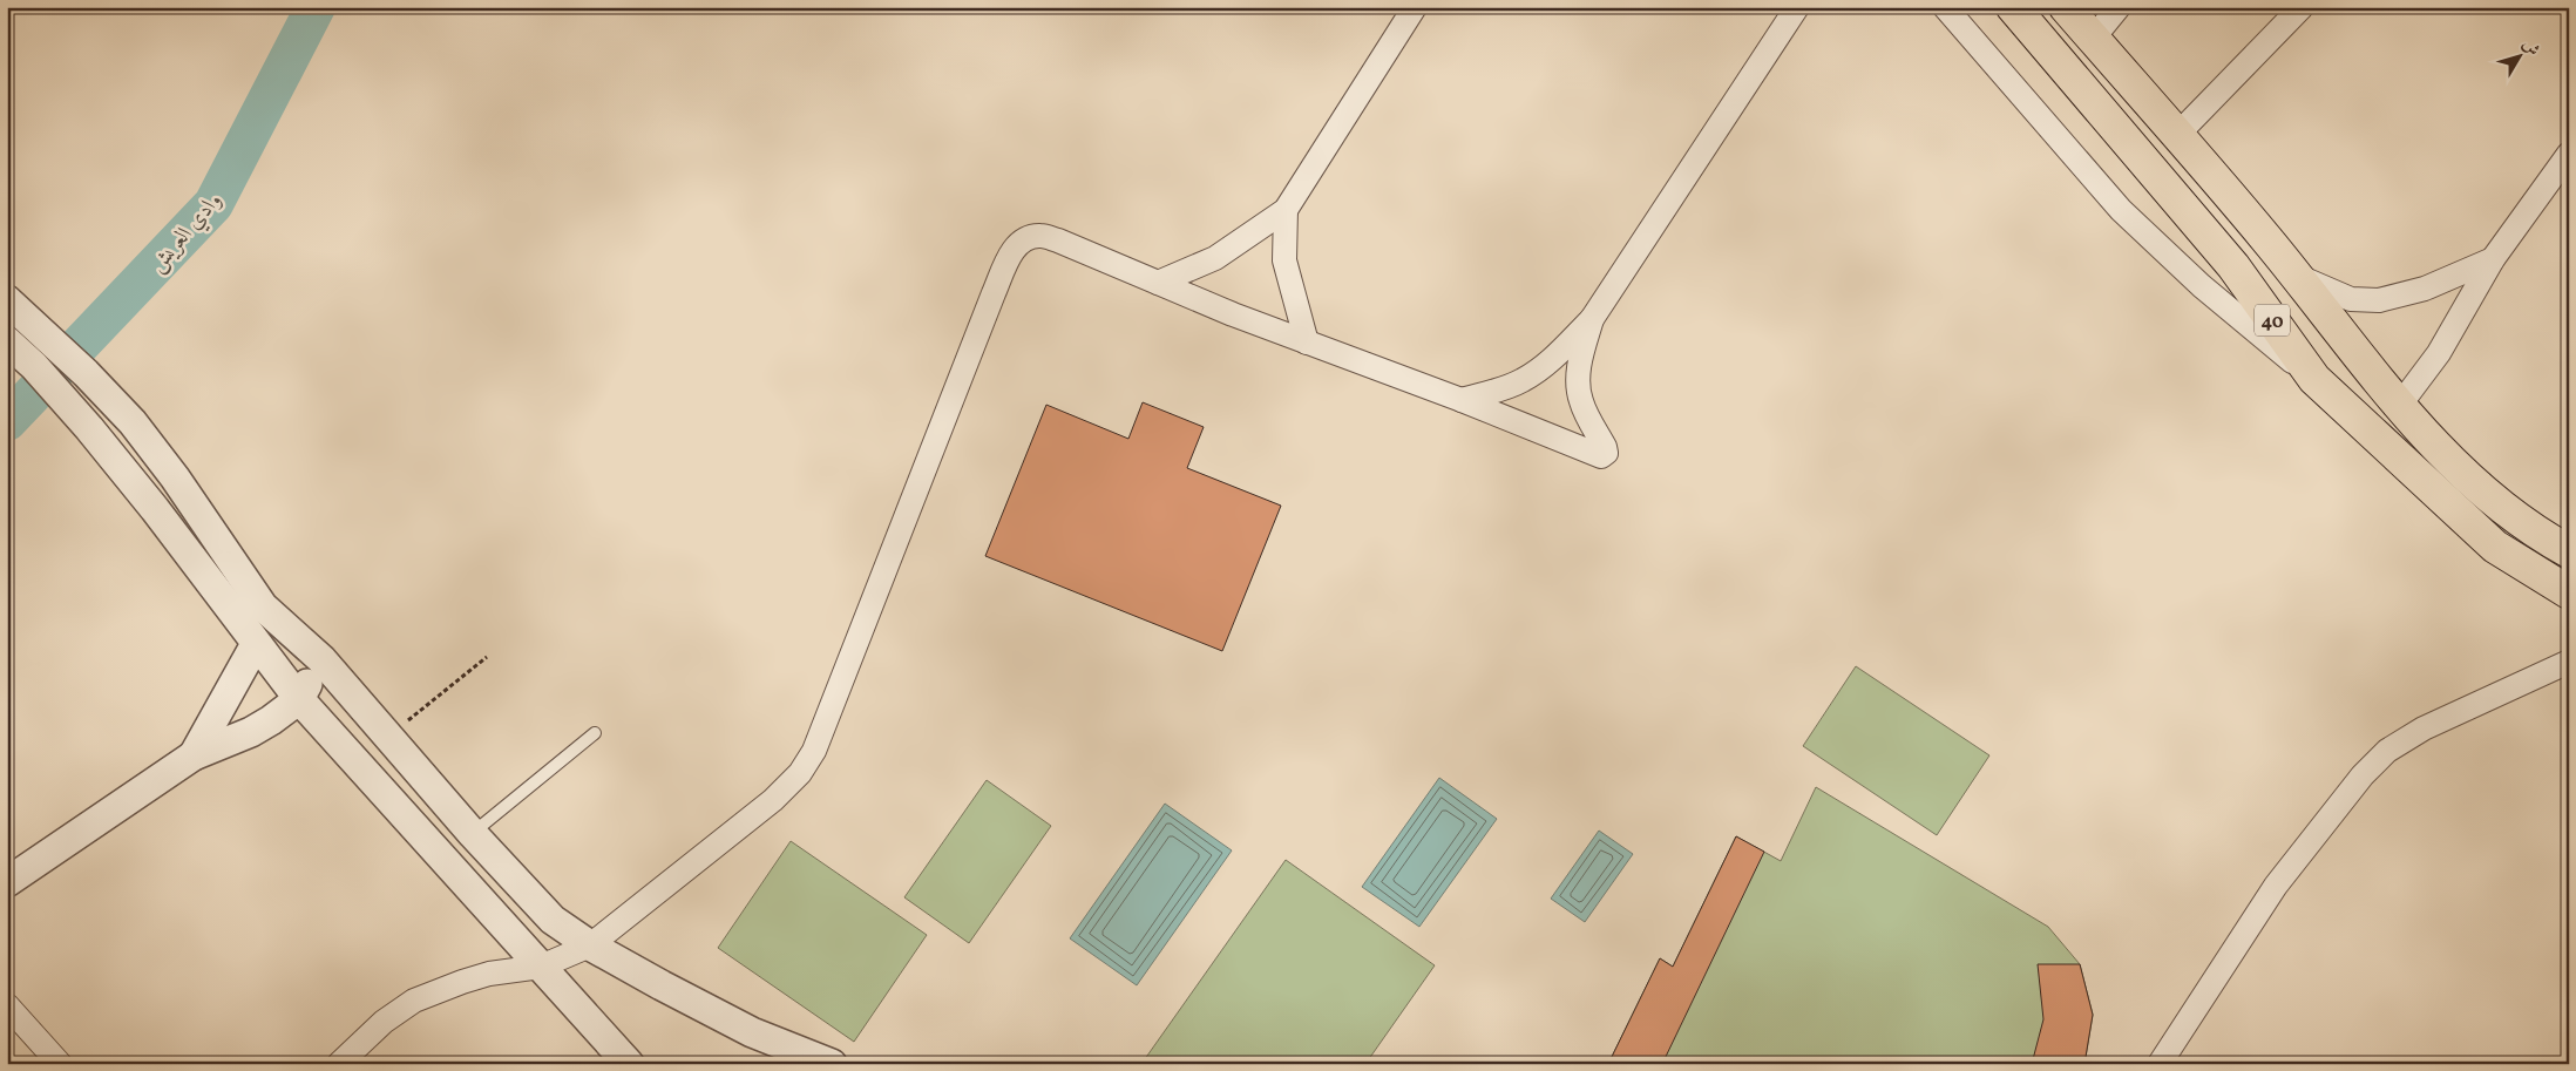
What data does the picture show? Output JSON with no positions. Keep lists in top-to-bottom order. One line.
{"streets":{"highway":["40"]},"water":["وادي العريش"],"north":"top right"}
